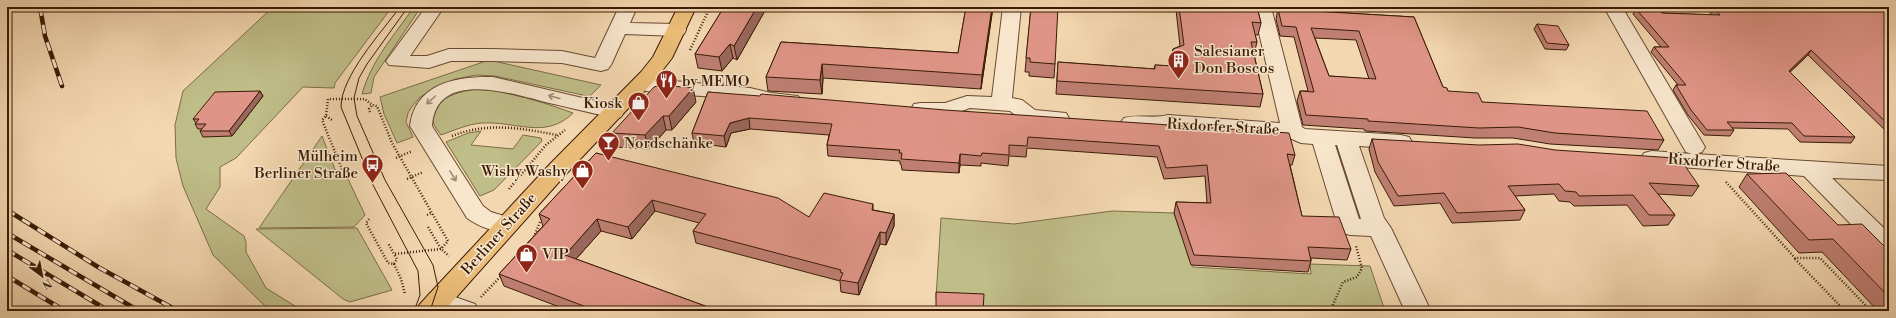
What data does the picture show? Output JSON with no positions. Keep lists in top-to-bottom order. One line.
{"streets":{"main road":["Berliner Straße"],"street":["Rixdorfer Straße"]},"places":{"building":["Salesianer Don Boscos"],"restaurant":["by MEMO"],"shop":["Kiosk","Wishy Washy","VIP"],"bar":["Nordschänke"],"bus stop":["Mülheim Berliner Straße"]},"north":"bottom right"}
